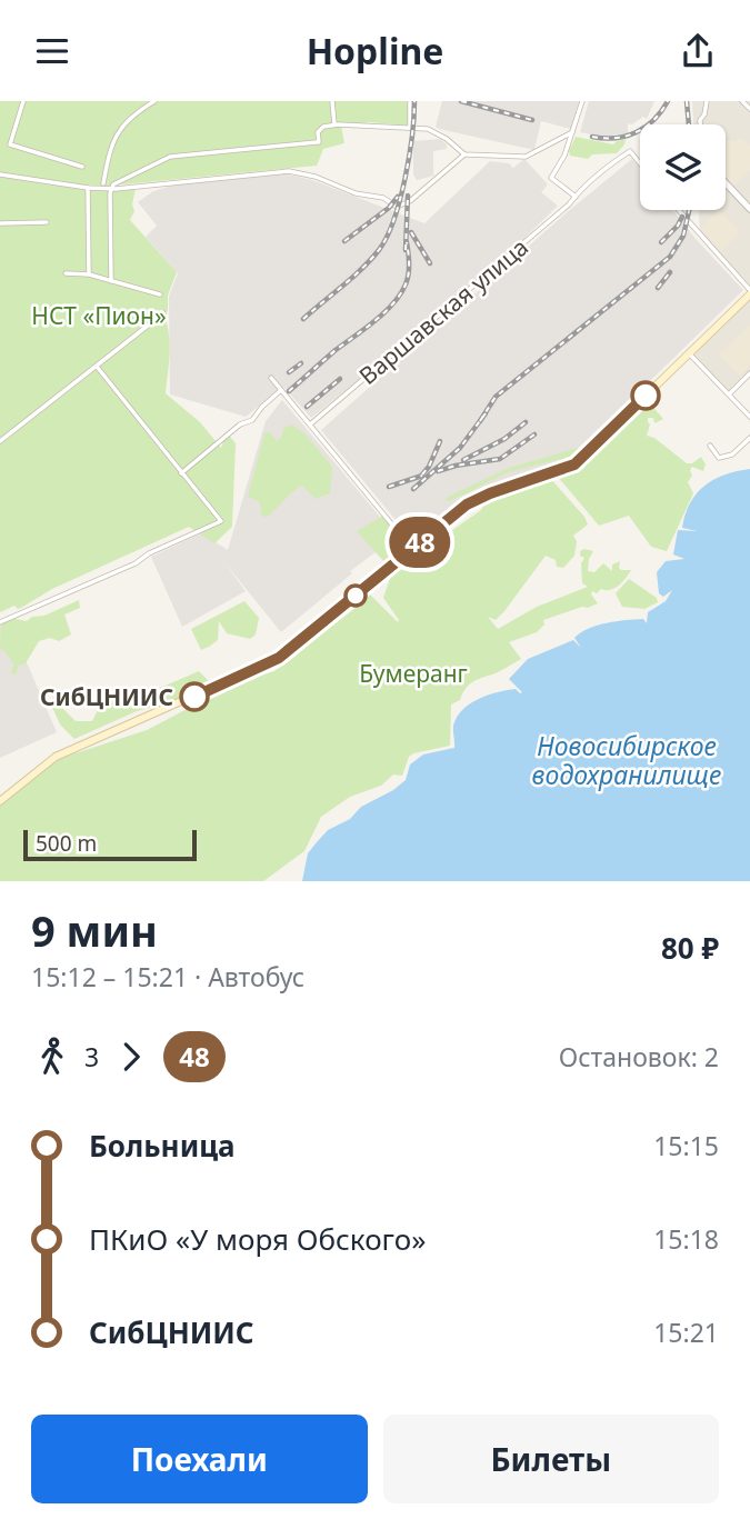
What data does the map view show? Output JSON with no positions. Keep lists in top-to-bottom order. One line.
{"streets":{"street":["Варшавская улица"]},"water":["Новосибирское водохранилище"],"parks":["НСТ «Пион»","Бумеранг"],"places":["СибЦНИИС"],"lines":["bus line 48"],"scale_bar":"500 m","page":{"header":"Hopline","on_map":"48","scale":"500 m","heading":["9 мин","15:12 – 15:21 · Автобус","80 ₽"],"legs":["3","48","Остановок: 2"],"list":[{"name":"Больница","value":"15:15"},{"name":"ПКиО «У моря Обского»","value":"15:18"},{"name":"СибЦНИИС","value":"15:21"}],"buttons":["Поехали","Билеты"]}}
